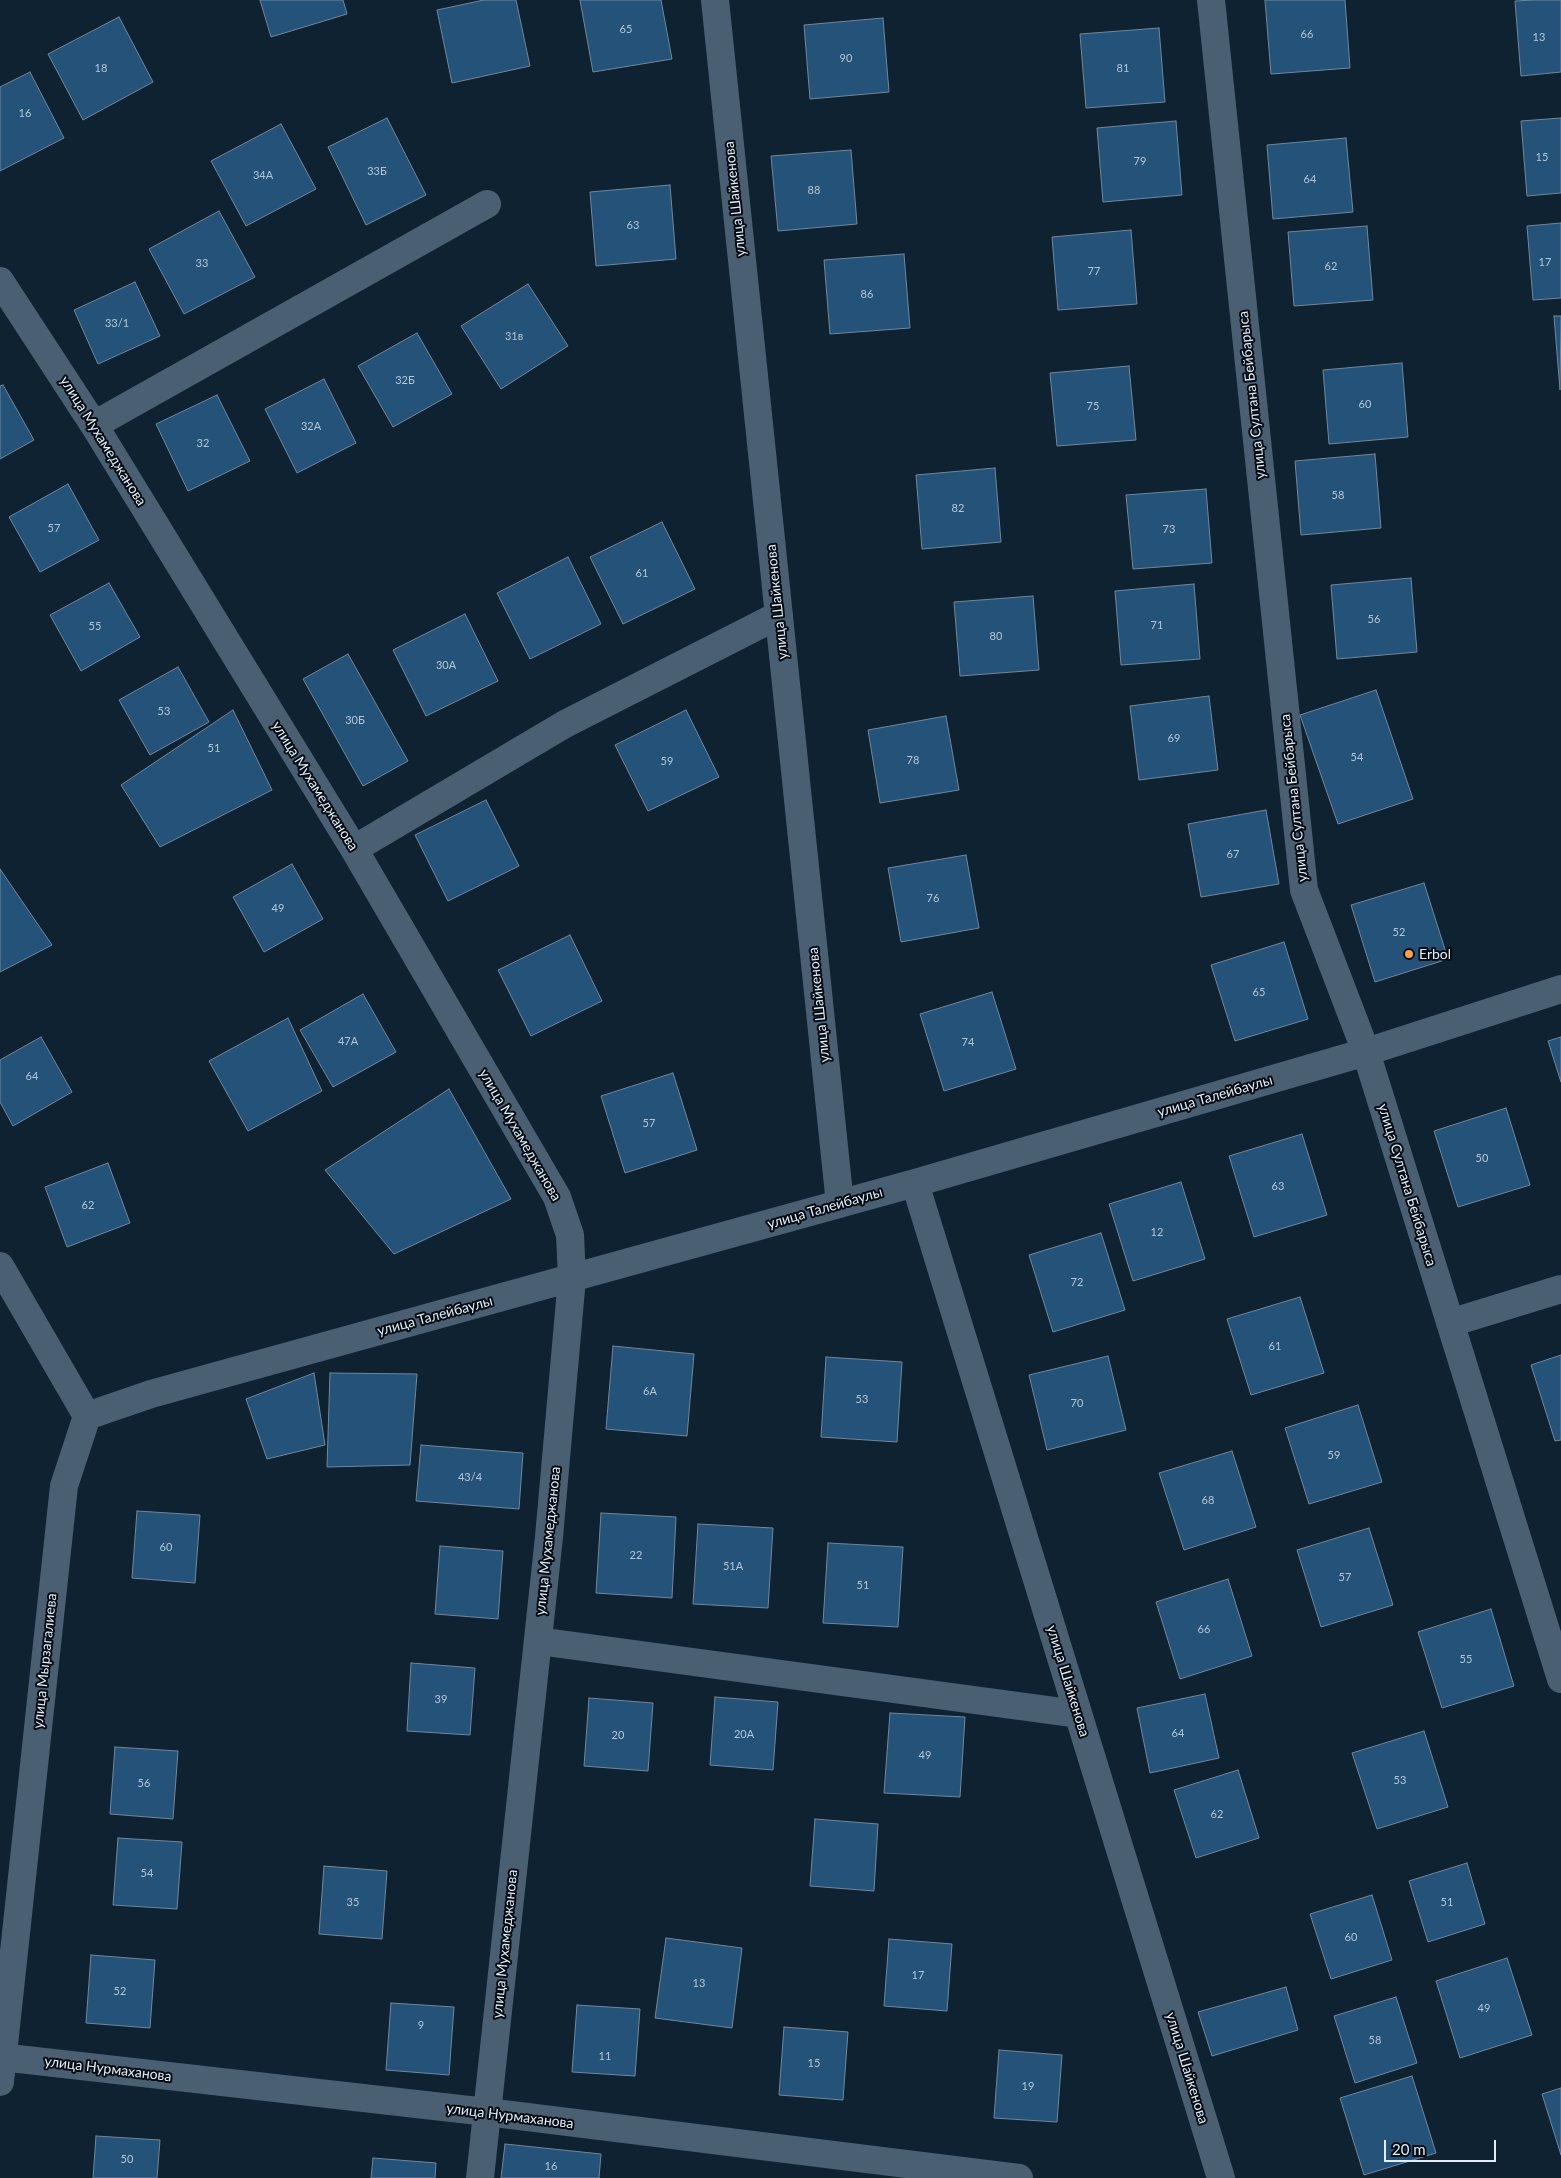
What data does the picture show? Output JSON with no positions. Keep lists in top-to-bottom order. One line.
{"streets":{"street":["улица Шайкенова","улица Султана Бейбарыса","улица Мухамеджанова","улица Талейбаулы","улица Мырзагалиева","улица Нурмаханова"]},"crossings":[["улица Шайкенова","улица Талейбаулы"],["улица Султана Бейбарыса","улица Талейбаулы"],["улица Мухамеджанова","улица Талейбаулы"],["улица Мухамеджанова","улица Нурмаханова"],["улица Талейбаулы","улица Мырзагалиева"],["улица Мырзагалиева","улица Нурмаханова"]],"places":["Erbol"],"house_numbers":["65","66","13","90","18","81","16","15","79","33Б","34А","64","88","63","17","33","62","77","86","33/1","31в","32Б","60","75","32А","32","58","82","57","73","61","56","71","55","80","30А","53","30Б","69","51","54","78","59","67","76","49","52","65","47А","74","64","57","50","63","62","12","72","61","6А","53","70","59","43/4","68","60","22","51А","57","51","66","55","39","64","20А","20","49","53","56","62","54","35","51","60","17","13","52","49","9","58","11","15","19","50","16"],"scale_bar":"20 m"}
